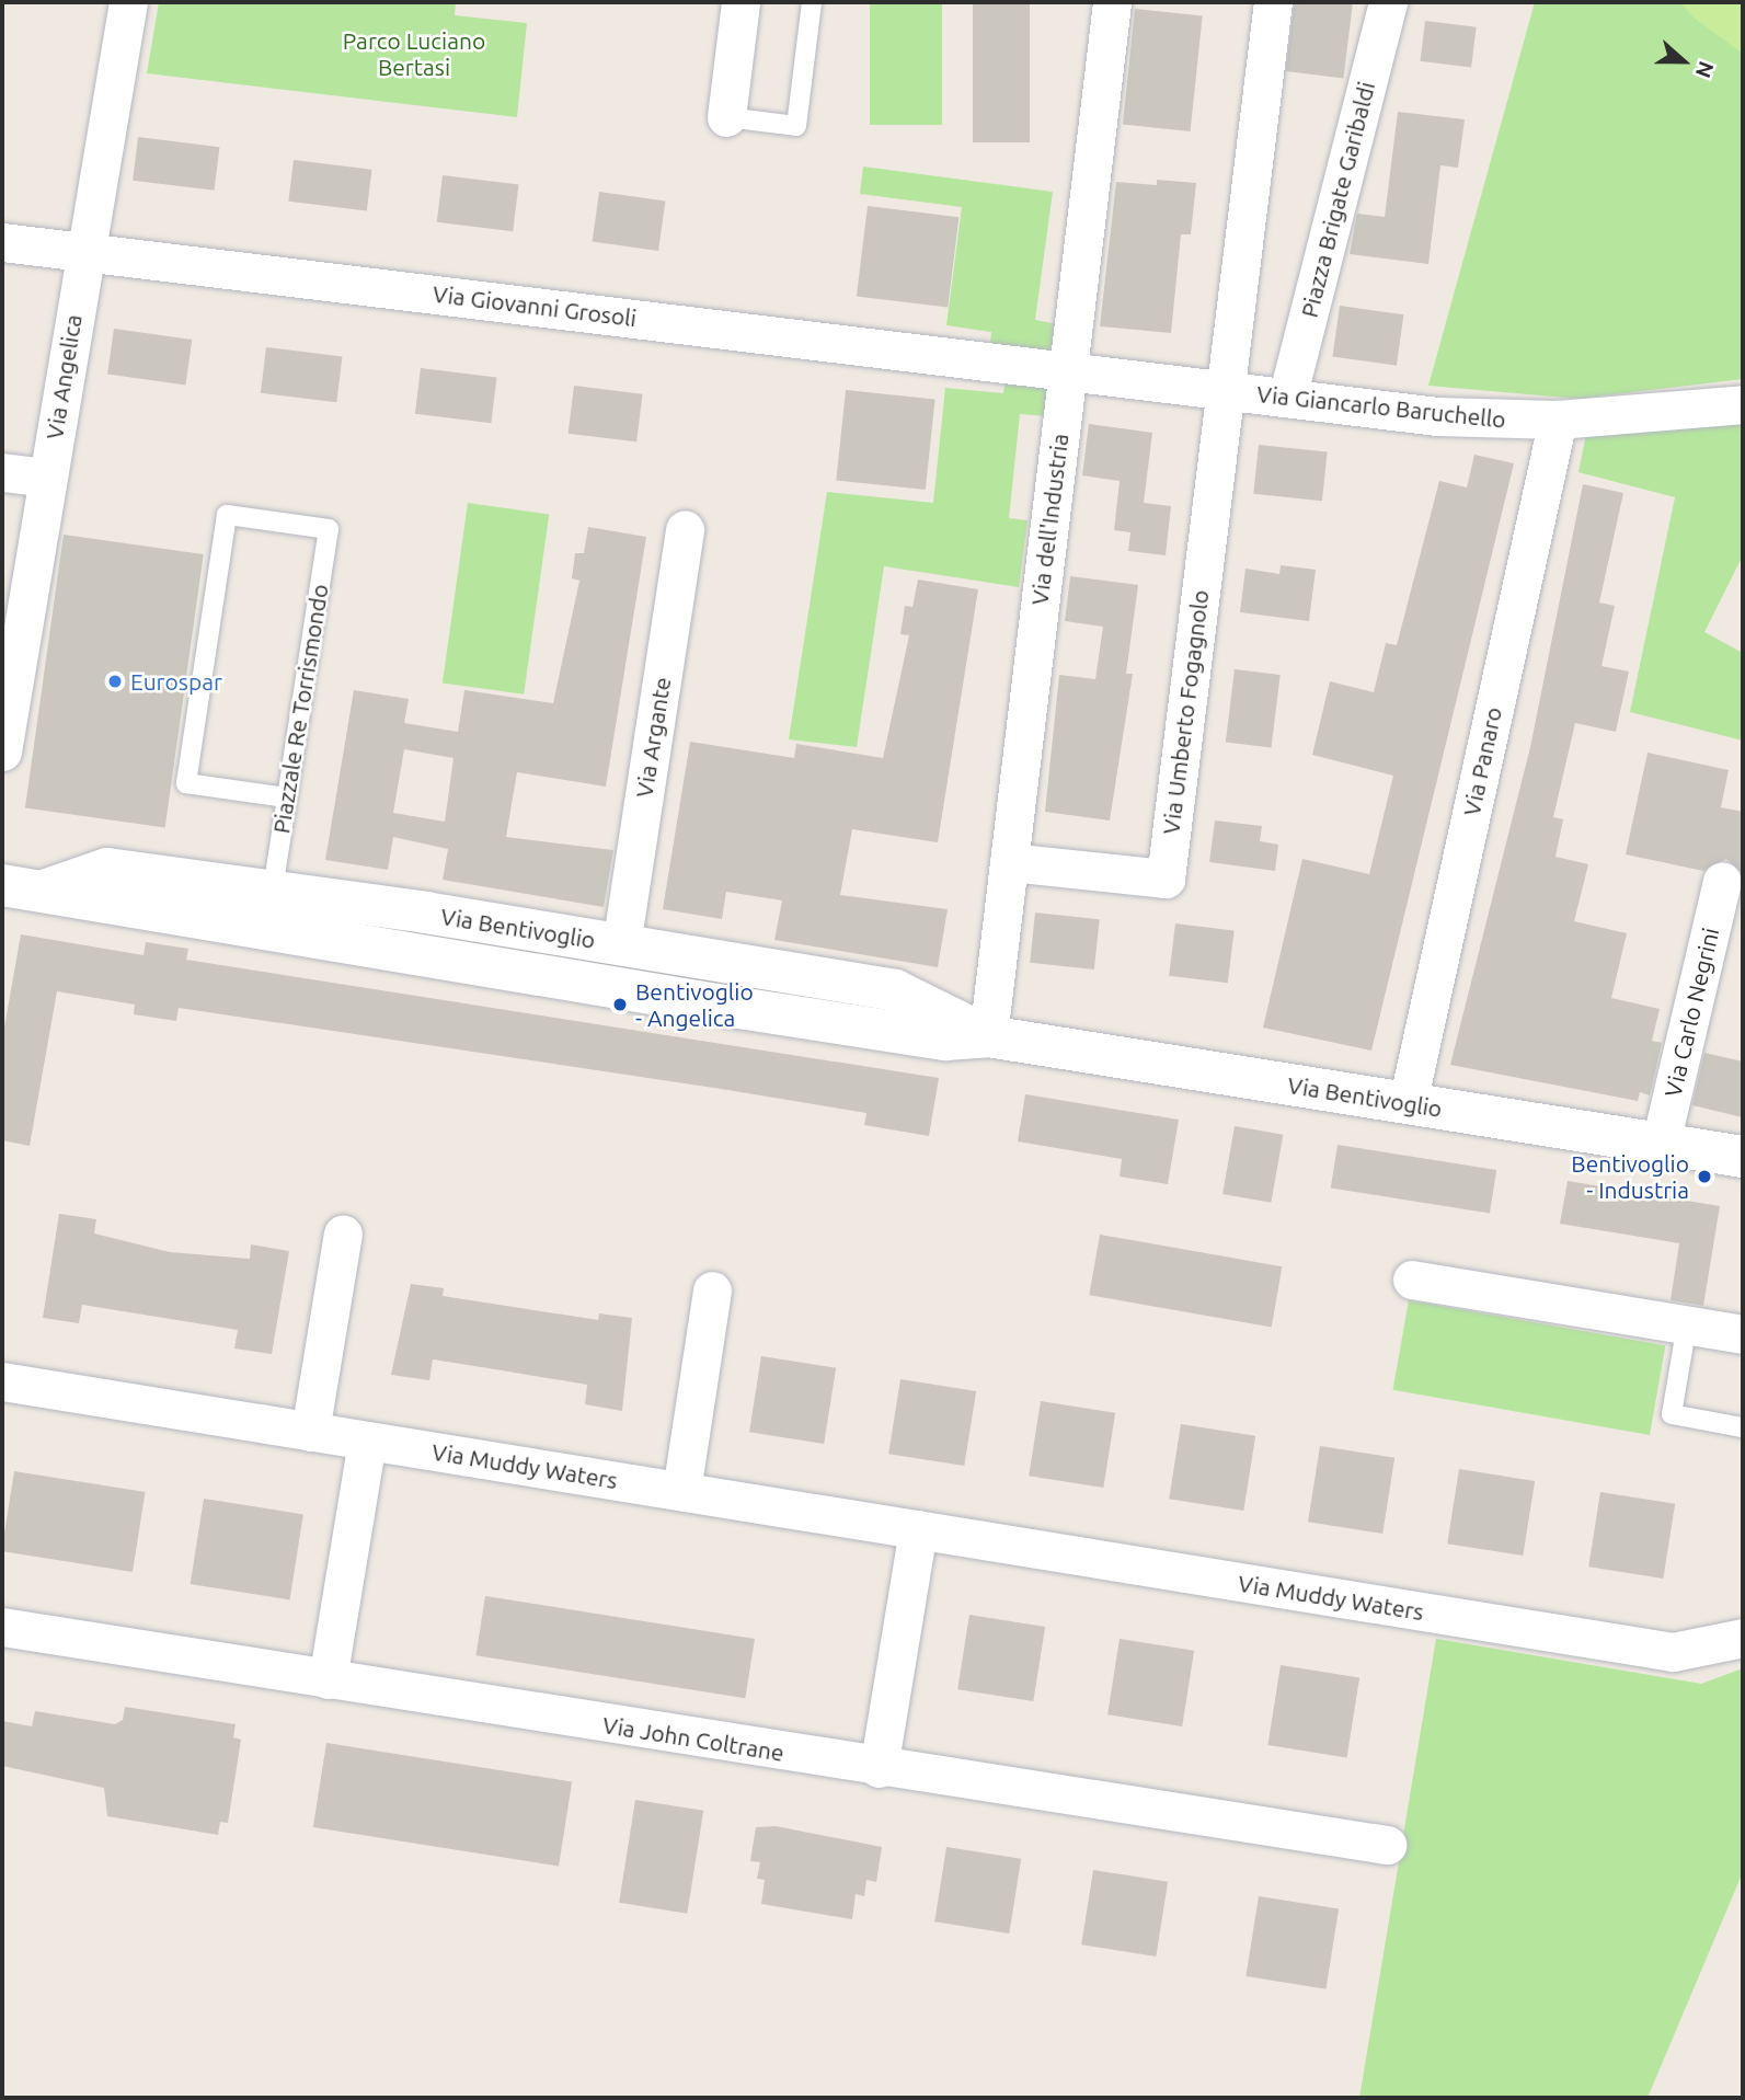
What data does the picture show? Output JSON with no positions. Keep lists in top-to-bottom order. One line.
{"streets":{"street":["Piazza Brigate Garibaldi","Via Giovanni Grosoli","Via Angelica","Via Giancarlo Baruchello","Via dell'Industria","Via Umberto Fogagnolo","Via Argante","Via Panaro","Via Bentivoglio","Via Carlo Negrini","Via Muddy Waters","Via John Coltrane"],"lane":["Piazzale Re Torrismondo"]},"crossings":[["Piazza Brigate Garibaldi","Via Giancarlo Baruchello"],["Via Giovanni Grosoli","Via Angelica"],["Via Giovanni Grosoli","Via Giancarlo Baruchello"],["Via Giovanni Grosoli","Via dell'Industria"],["Via Giancarlo Baruchello","Via dell'Industria"],["Via Giancarlo Baruchello","Via Umberto Fogagnolo"],["Via Giancarlo Baruchello","Via Panaro"],["Via dell'Industria","Via Umberto Fogagnolo"],["Via dell'Industria","Via Bentivoglio"],["Piazzale Re Torrismondo","Via Bentivoglio"],["Via Argante","Via Bentivoglio"],["Via Panaro","Via Bentivoglio"],["Via Bentivoglio","Via Carlo Negrini"]],"parks":["Parco Luciano Bertasi"],"places":["Eurospar","Bentivoglio - Angelica","Bentivoglio - Industria"],"north":"right"}
